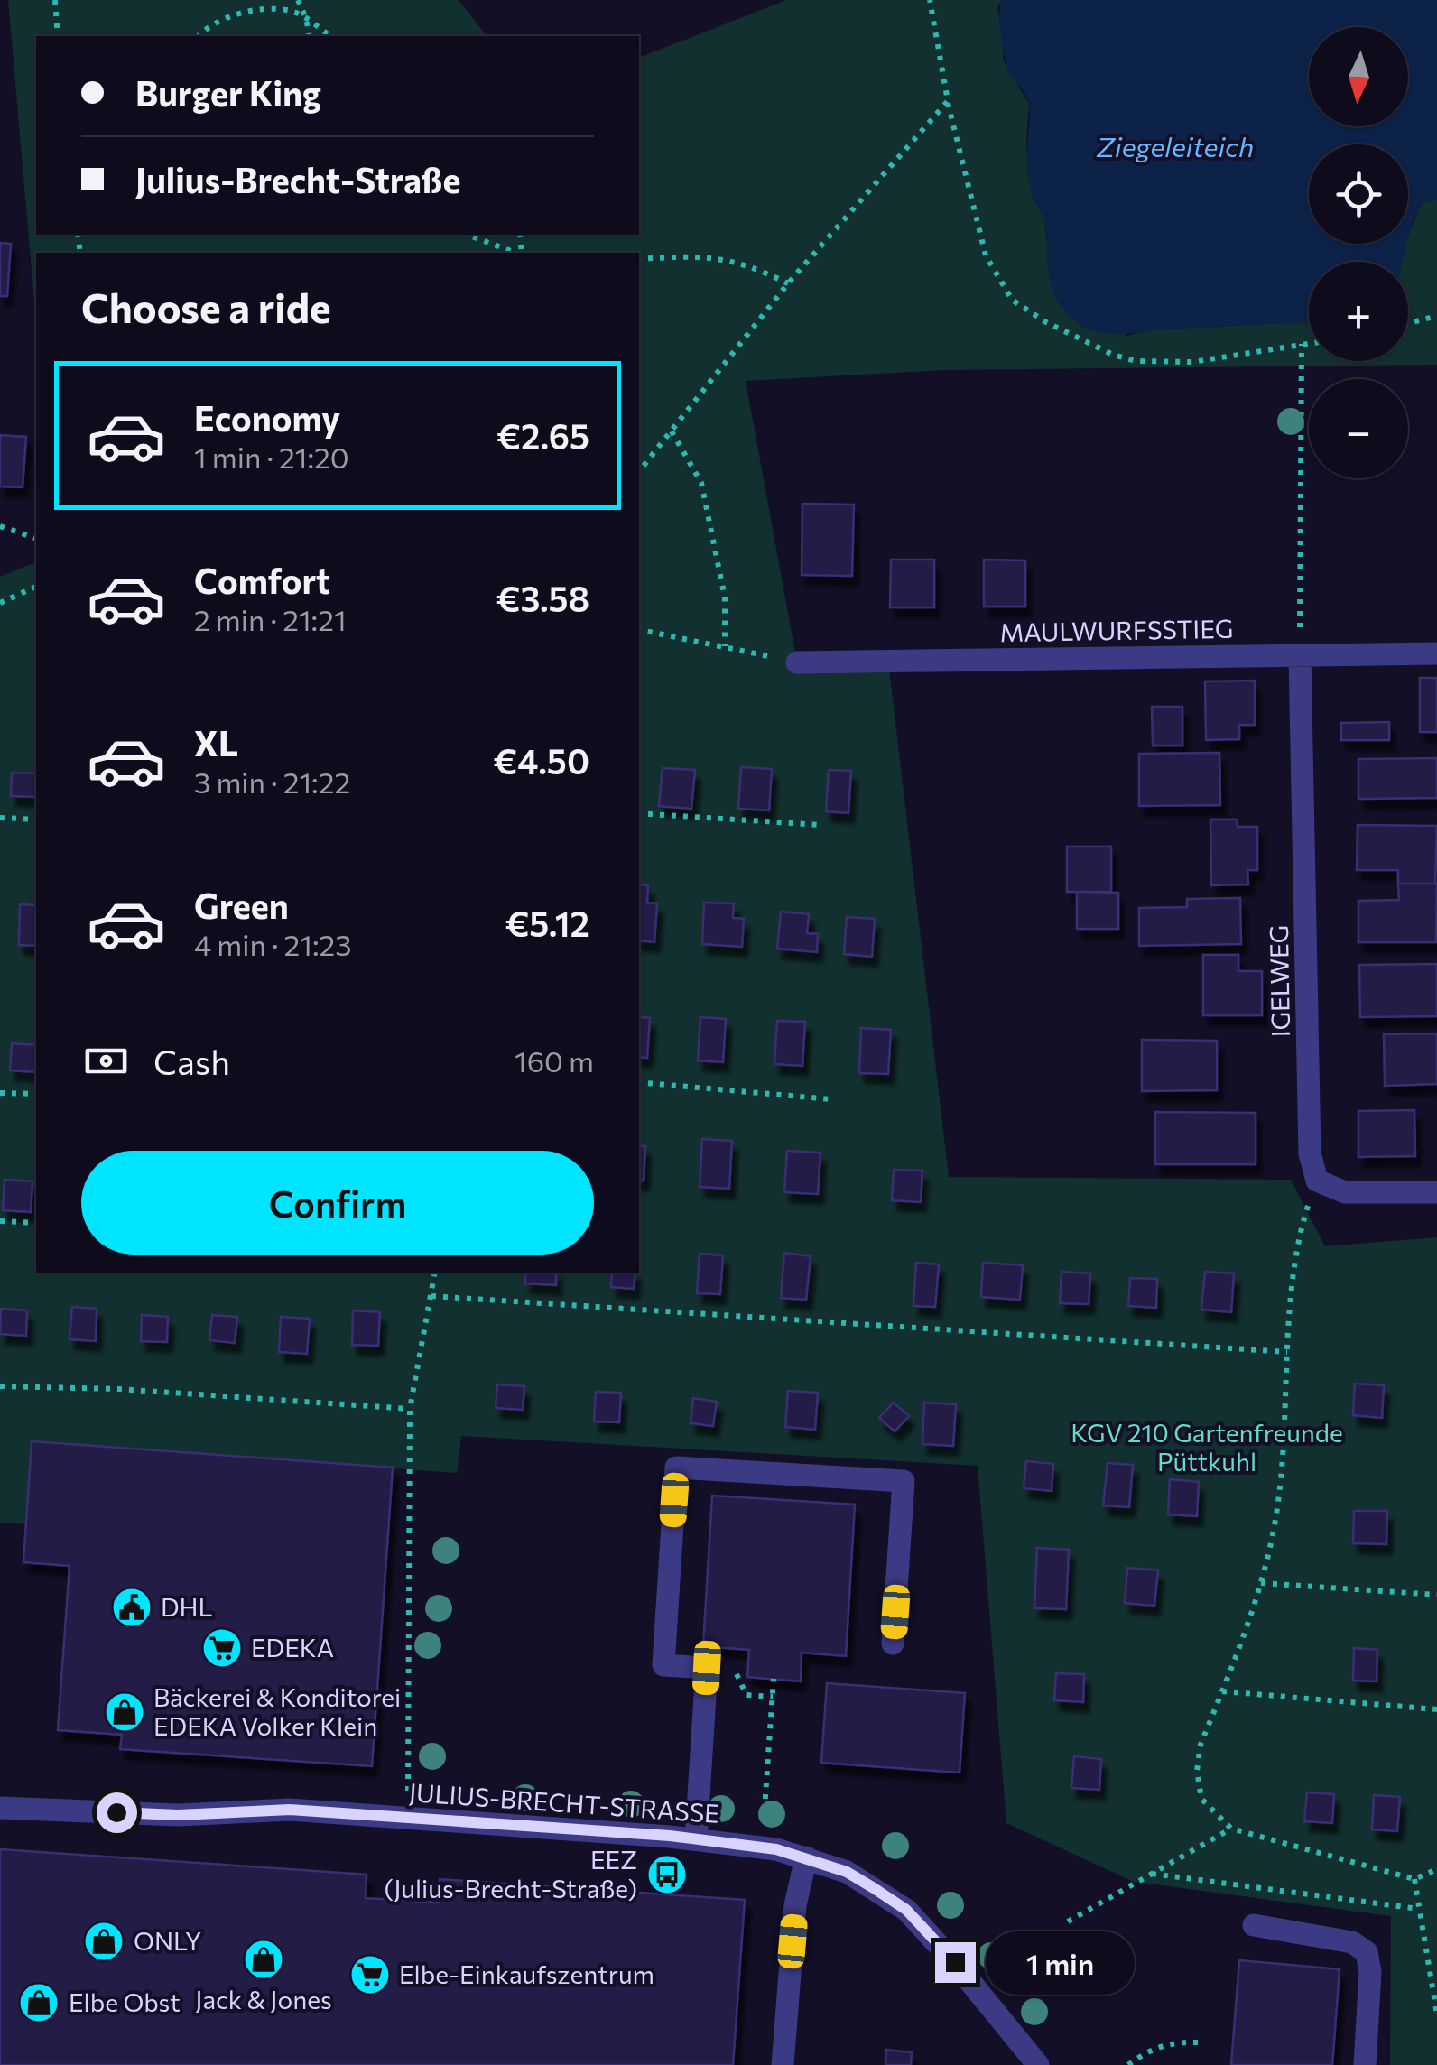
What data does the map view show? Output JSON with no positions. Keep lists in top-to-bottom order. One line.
{"streets":{"street":["MAULWURFSSTIEG","IGELWEG","JULIUS-BRECHT-STRASSE"]},"crossings":[["MAULWURFSSTIEG","IGELWEG"]],"water":["Ziegeleiteich"],"parks":["KGV 210 Gartenfreunde Püttkuhl"],"places":{"public building":["DHL"],"supermarket":["EDEKA","Elbe-Einkaufszentrum"],"shop":["Bäckerei & Konditorei EDEKA Volker Klein","ONLY","Jack & Jones","Elbe Obst"],"bus stop":["EEZ (Julius-Brecht-Straße)"]},"north":"bottom","page":{"map_buttons":["+","−"],"banner":["Burger King","Julius-Brecht-Straße"],"heading":"Choose a ride","list":[{"name":"Economy","note":"1 min · 21:20","value":"€2.65"},{"name":"Comfort","note":"2 min · 21:21","value":"€3.58"},{"name":"XL","note":"3 min · 21:22","value":"€4.50"},{"name":"Green","note":"4 min · 21:23","value":"€5.12"}],"pay":["Cash","160 m"],"buttons":"Confirm","bubble":"1 min"}}
